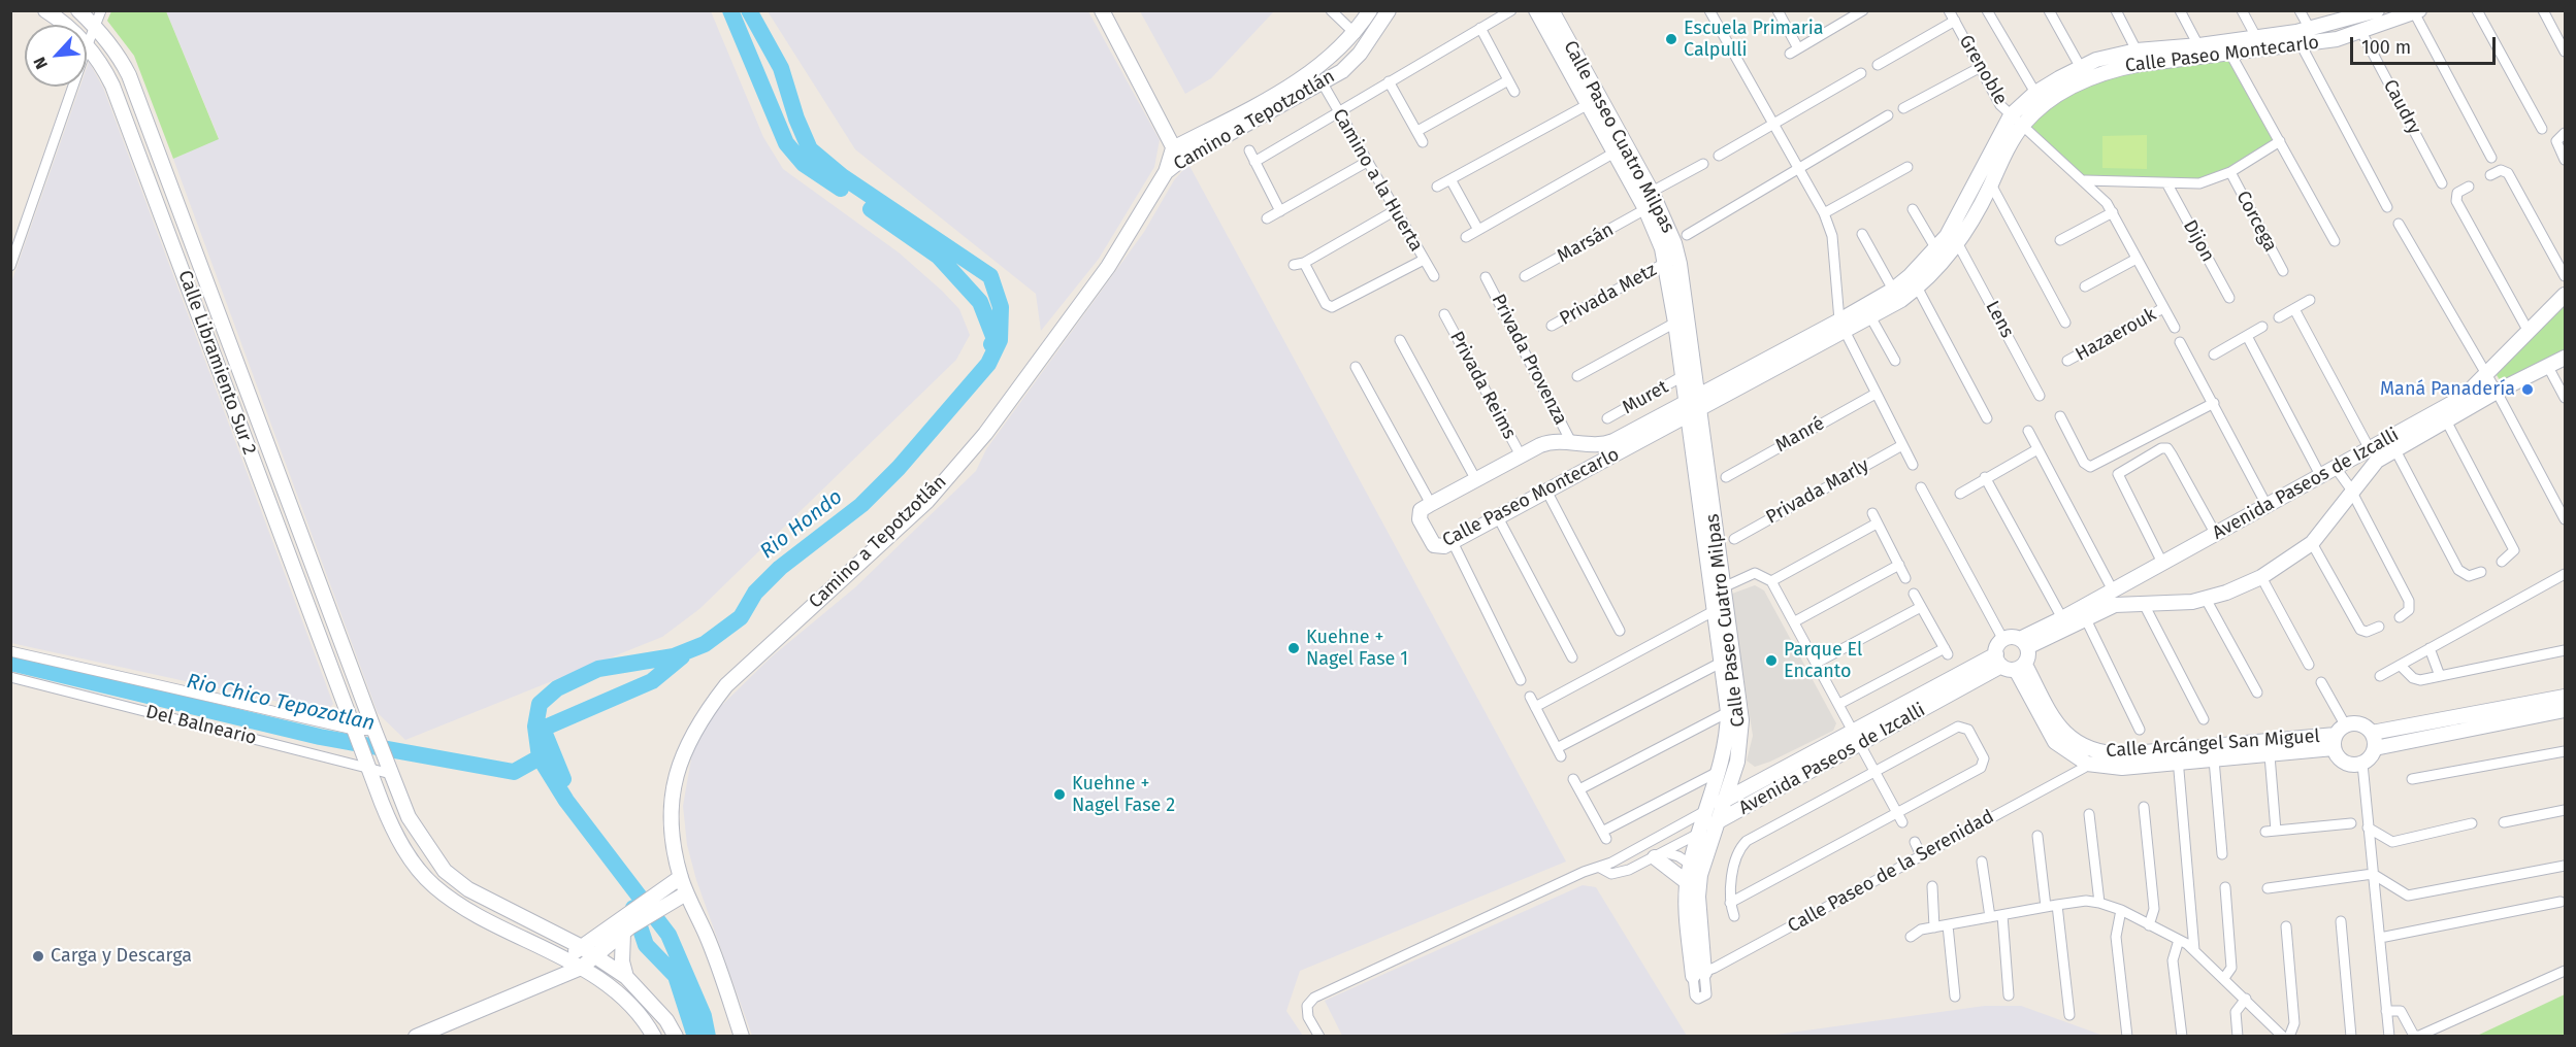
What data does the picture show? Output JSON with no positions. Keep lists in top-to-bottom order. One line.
{"streets":{"street":["Calle Paseo Montecarlo","Grenoble","Caudry","Camino a Tepotzotlán","Calle Paseo Cuatro Milpas","Camino a la Huerta","Corcega","Dijon","Marsán","Privada Metz","Lens","Hazaerouk","Privada Provenza","Calle Libramiento Sur 2","Privada Reims","Muret","Manré","Avenida Paseos de Izcalli","Privada Marly","Del Balneario","Calle Arcángel San Miguel","Calle Paseo de la Serenidad"]},"crossings":[["Calle Paseo Montecarlo","Grenoble"],["Calle Paseo Montecarlo","Caudry"],["Calle Paseo Montecarlo","Calle Paseo Cuatro Milpas"],["Calle Paseo Montecarlo","Lens"],["Calle Paseo Montecarlo","Privada Provenza"],["Calle Paseo Montecarlo","Privada Reims"],["Grenoble","Hazaerouk"],["Camino a Tepotzotlán","Camino a la Huerta"],["Calle Paseo Cuatro Milpas","Marsán"],["Calle Paseo Cuatro Milpas","Privada Metz"],["Calle Paseo Cuatro Milpas","Muret"],["Calle Paseo Cuatro Milpas","Avenida Paseos de Izcalli"],["Calle Paseo Cuatro Milpas","Calle Paseo de la Serenidad"],["Calle Libramiento Sur 2","Del Balneario"],["Avenida Paseos de Izcalli","Calle Arcángel San Miguel"],["Calle Arcángel San Miguel","Calle Paseo de la Serenidad"]],"water":["Rio Hondo","Rio Chico Tepozotlan"],"places":["Escuela Primaria Calpulli","Maná Panadería","Kuehne + Nagel Fase 1","Parque El Encanto","Kuehne + Nagel Fase 2","Carga y Descarga"],"scale_bar":"100 m","north":"bottom left"}
